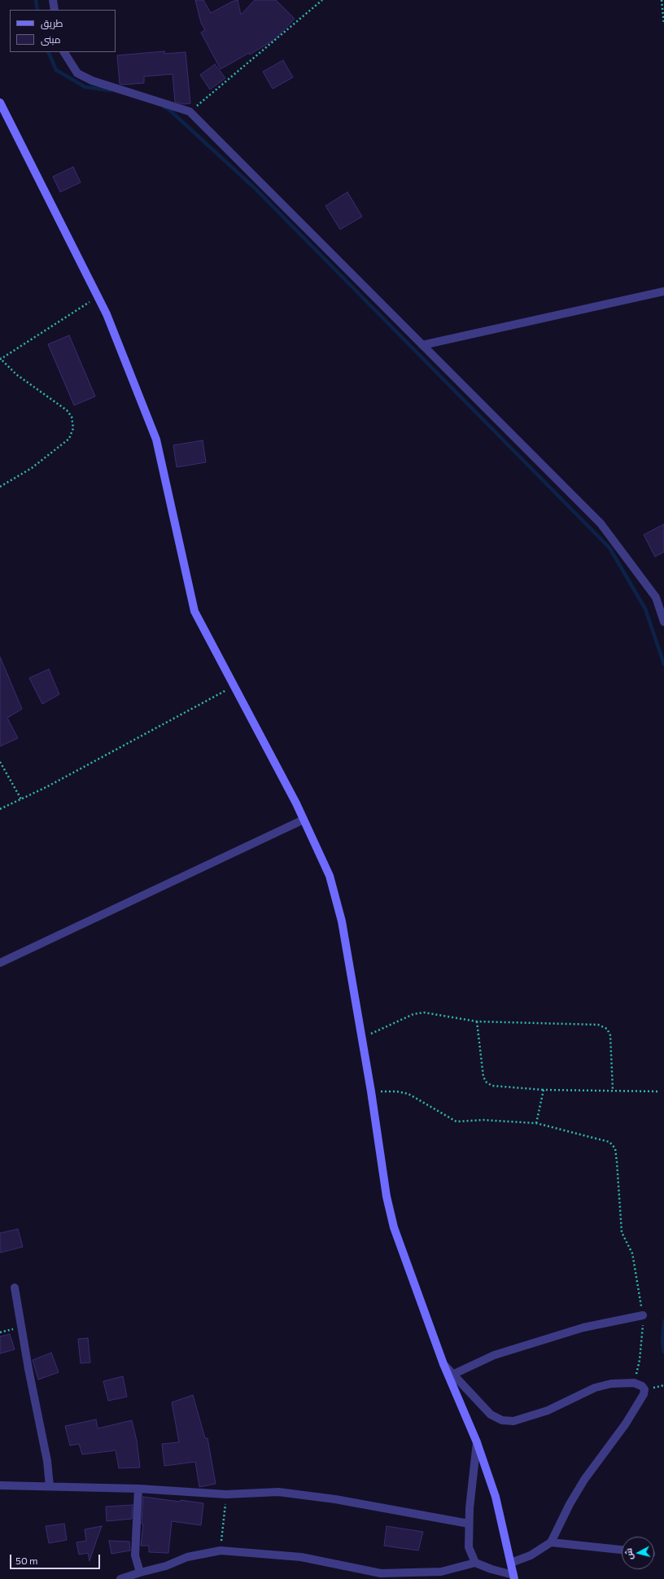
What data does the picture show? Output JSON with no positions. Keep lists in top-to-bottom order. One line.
{"legend":["طريق","مبنى"],"scale_bar":"50 m","north":"left"}
